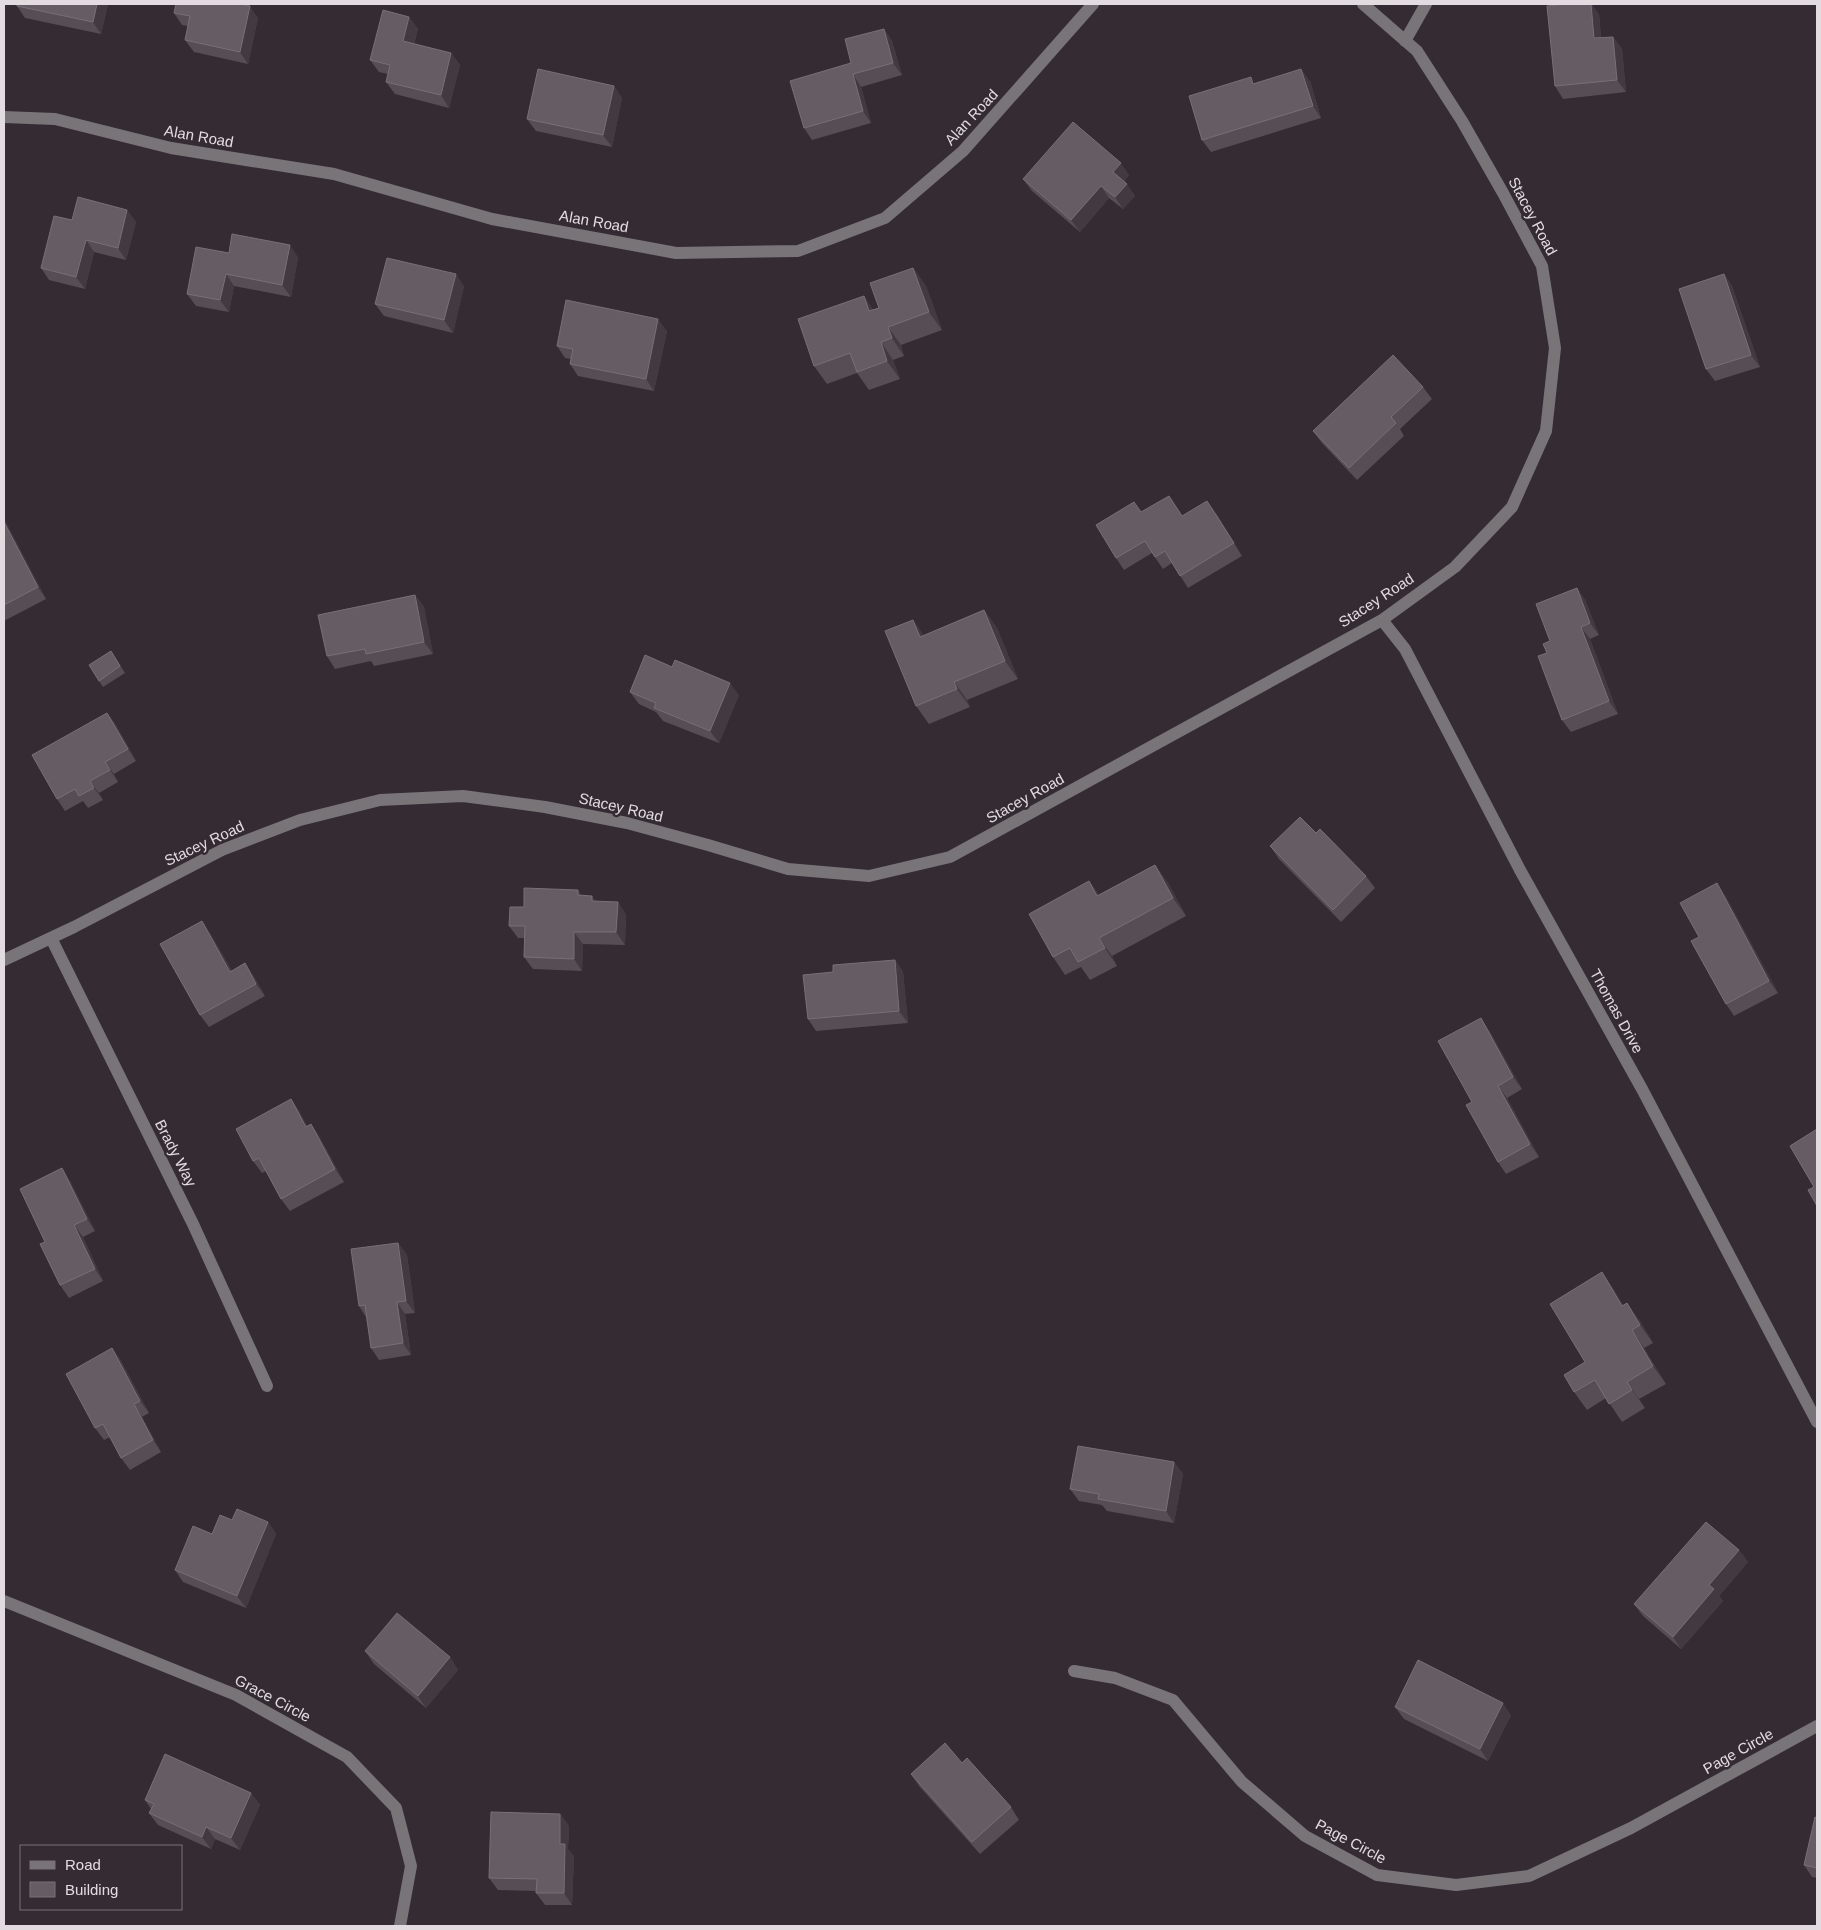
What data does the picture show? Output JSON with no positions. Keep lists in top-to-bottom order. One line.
{"streets":{"street":["Alan Road","Stacey Road","Thomas Drive","Brady Way","Grace Circle","Page Circle"]},"crossings":[["Stacey Road","Thomas Drive"],["Stacey Road","Brady Way"]],"legend":["Road","Building"]}
